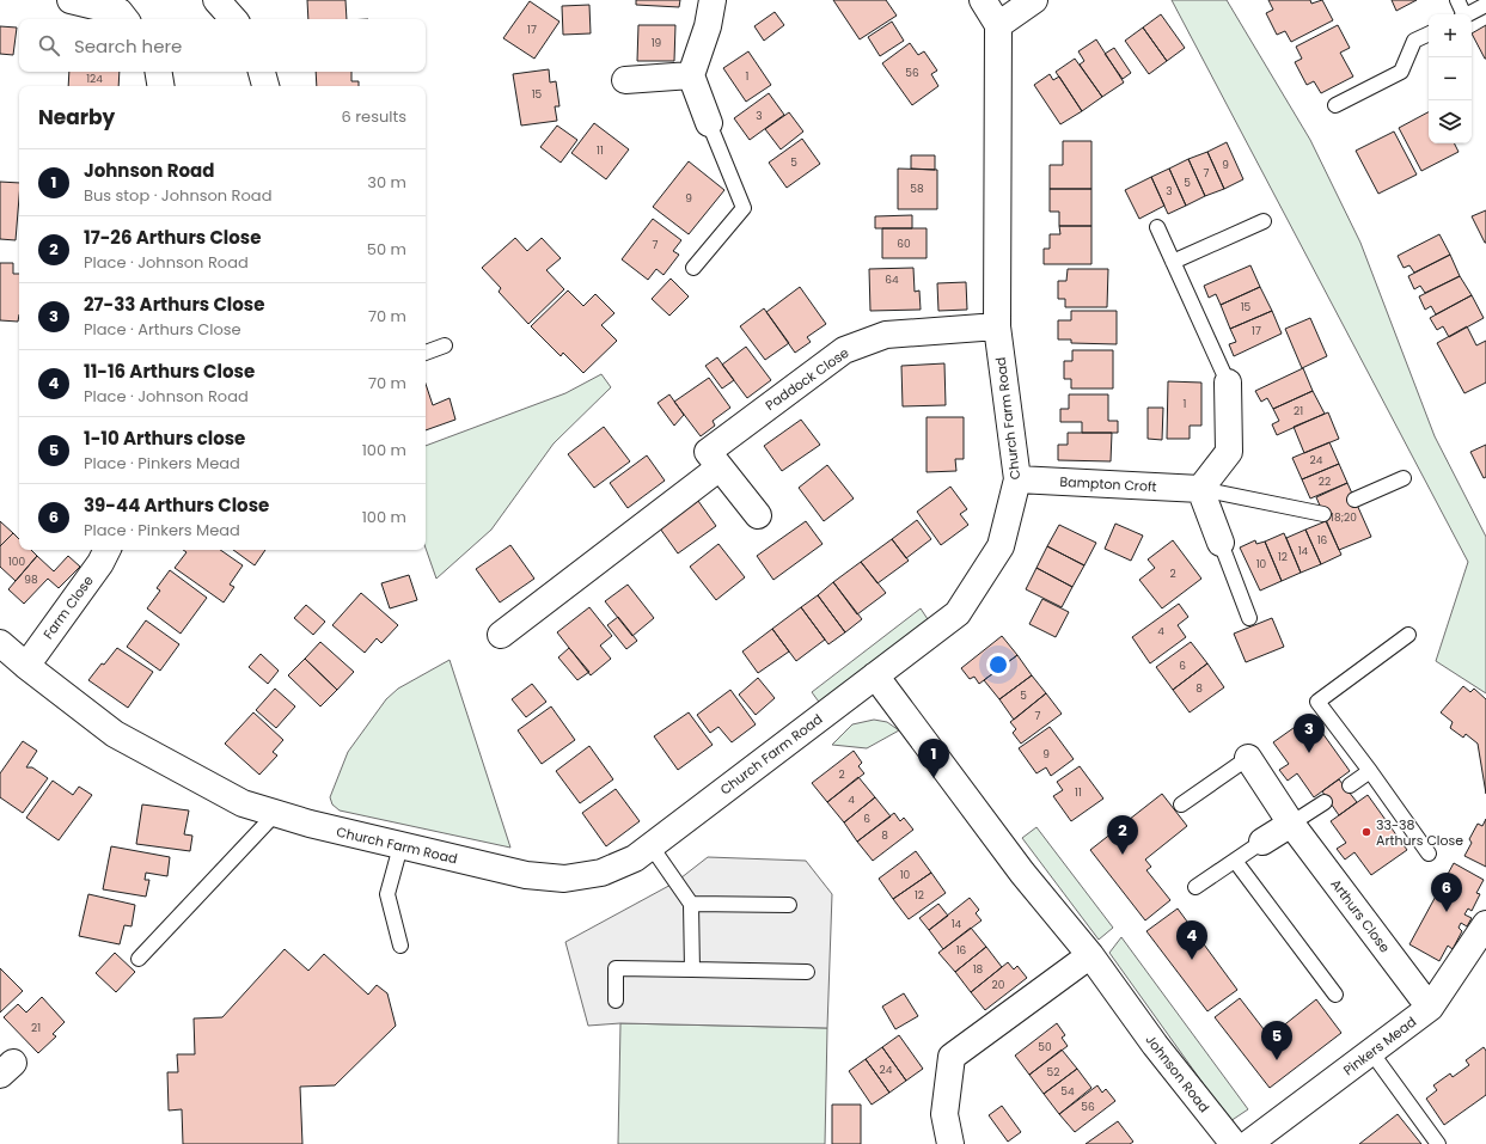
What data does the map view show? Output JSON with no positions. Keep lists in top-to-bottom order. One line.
{"streets":{"street":["Paddock Close","Church Farm Road","Bampton Croft","Farm Close","Arthurs Close","Pinkers Mead","Johnson Road"]},"crossings":[["Paddock Close","Church Farm Road"],["Church Farm Road","Bampton Croft"],["Church Farm Road","Farm Close"],["Church Farm Road","Johnson Road"],["Arthurs Close","Pinkers Mead"]],"places":["33-38 Arthurs Close"],"house_numbers":["17","19","56","1","124","15","3","11","5","9","7","5","58","3","9","60","7","64","15","17","1","21","24","22","18;20","16","14","12","100","10","2","98","4","6","8","5","7","9","2","11","4","6","8","10","12","14","16","18","20","21","50","24","52","54","56"],"page":{"map_buttons":["+","−"],"search":"Search here","heading":["Nearby","6 results"],"list":[{"mark":"1","name":"Johnson Road","note":"Bus stop · Johnson Road","value":"30 m"},{"mark":"2","name":"17-26 Arthurs Close","note":"Place · Johnson Road","value":"50 m"},{"mark":"3","name":"27-33 Arthurs Close","note":"Place · Arthurs Close","value":"70 m"},{"mark":"4","name":"11-16 Arthurs Close","note":"Place · Johnson Road","value":"70 m"},{"mark":"5","name":"1-10 Arthurs close","note":"Place · Pinkers Mead","value":"100 m"},{"mark":"6","name":"39-44 Arthurs Close","note":"Place · Pinkers Mead","value":"100 m"}],"pins":["3","1","2","6","4","5"]}}
